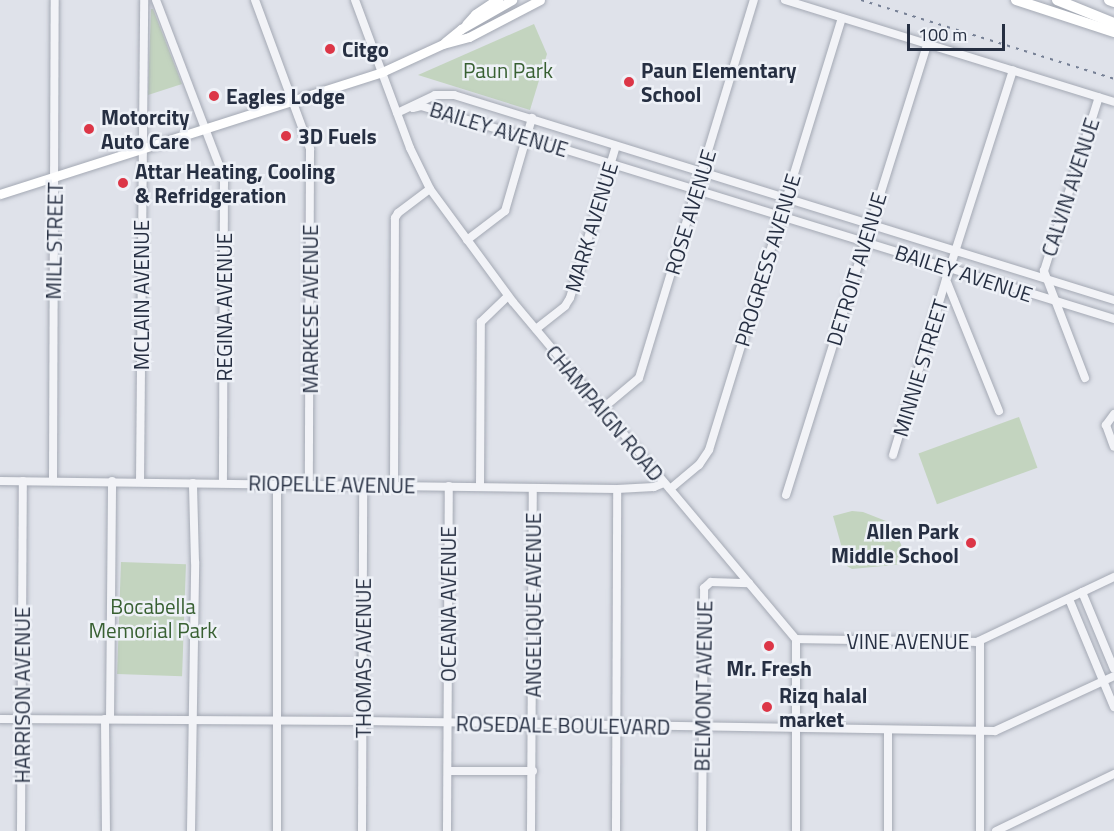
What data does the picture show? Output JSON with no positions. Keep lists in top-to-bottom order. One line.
{"streets":{"street":["BAILEY AVENUE","CALVIN AVENUE","ROSE AVENUE","MARK AVENUE","MILL STREET","PROGRESS AVENUE","DETROIT AVENUE","MCLAIN AVENUE","REGINA AVENUE","MARKESE AVENUE","MINNIE STREET","CHAMPAIGN ROAD","RIOPELLE AVENUE","OCEANA AVENUE","ANGELIQUE AVENUE","VINE AVENUE","THOMAS AVENUE","BELMONT AVENUE","HARRISON AVENUE","ROSEDALE BOULEVARD"]},"crossings":[["BAILEY AVENUE","CALVIN AVENUE"],["BAILEY AVENUE","ROSE AVENUE"],["BAILEY AVENUE","MARK AVENUE"],["BAILEY AVENUE","PROGRESS AVENUE"],["BAILEY AVENUE","DETROIT AVENUE"],["BAILEY AVENUE","MINNIE STREET"],["BAILEY AVENUE","CHAMPAIGN ROAD"],["ROSE AVENUE","CHAMPAIGN ROAD"],["MARK AVENUE","CHAMPAIGN ROAD"],["MILL STREET","RIOPELLE AVENUE"],["PROGRESS AVENUE","CHAMPAIGN ROAD"],["PROGRESS AVENUE","RIOPELLE AVENUE"],["MCLAIN AVENUE","RIOPELLE AVENUE"],["REGINA AVENUE","RIOPELLE AVENUE"],["MARKESE AVENUE","RIOPELLE AVENUE"],["CHAMPAIGN ROAD","RIOPELLE AVENUE"],["CHAMPAIGN ROAD","VINE AVENUE"],["CHAMPAIGN ROAD","BELMONT AVENUE"],["RIOPELLE AVENUE","OCEANA AVENUE"],["RIOPELLE AVENUE","ANGELIQUE AVENUE"],["RIOPELLE AVENUE","THOMAS AVENUE"],["RIOPELLE AVENUE","HARRISON AVENUE"],["OCEANA AVENUE","ROSEDALE BOULEVARD"],["ANGELIQUE AVENUE","ROSEDALE BOULEVARD"],["THOMAS AVENUE","ROSEDALE BOULEVARD"],["BELMONT AVENUE","ROSEDALE BOULEVARD"],["HARRISON AVENUE","ROSEDALE BOULEVARD"]],"parks":["Paun Park","Bocabella Memorial Park"],"places":["Citgo","Paun Elementary School","Eagles Lodge","Motorcity Auto Care","3D Fuels","Attar Heating, Cooling & Refridgeration","Allen Park Middle School","Mr. Fresh","Rizq halal market"],"scale_bar":"100 m"}
